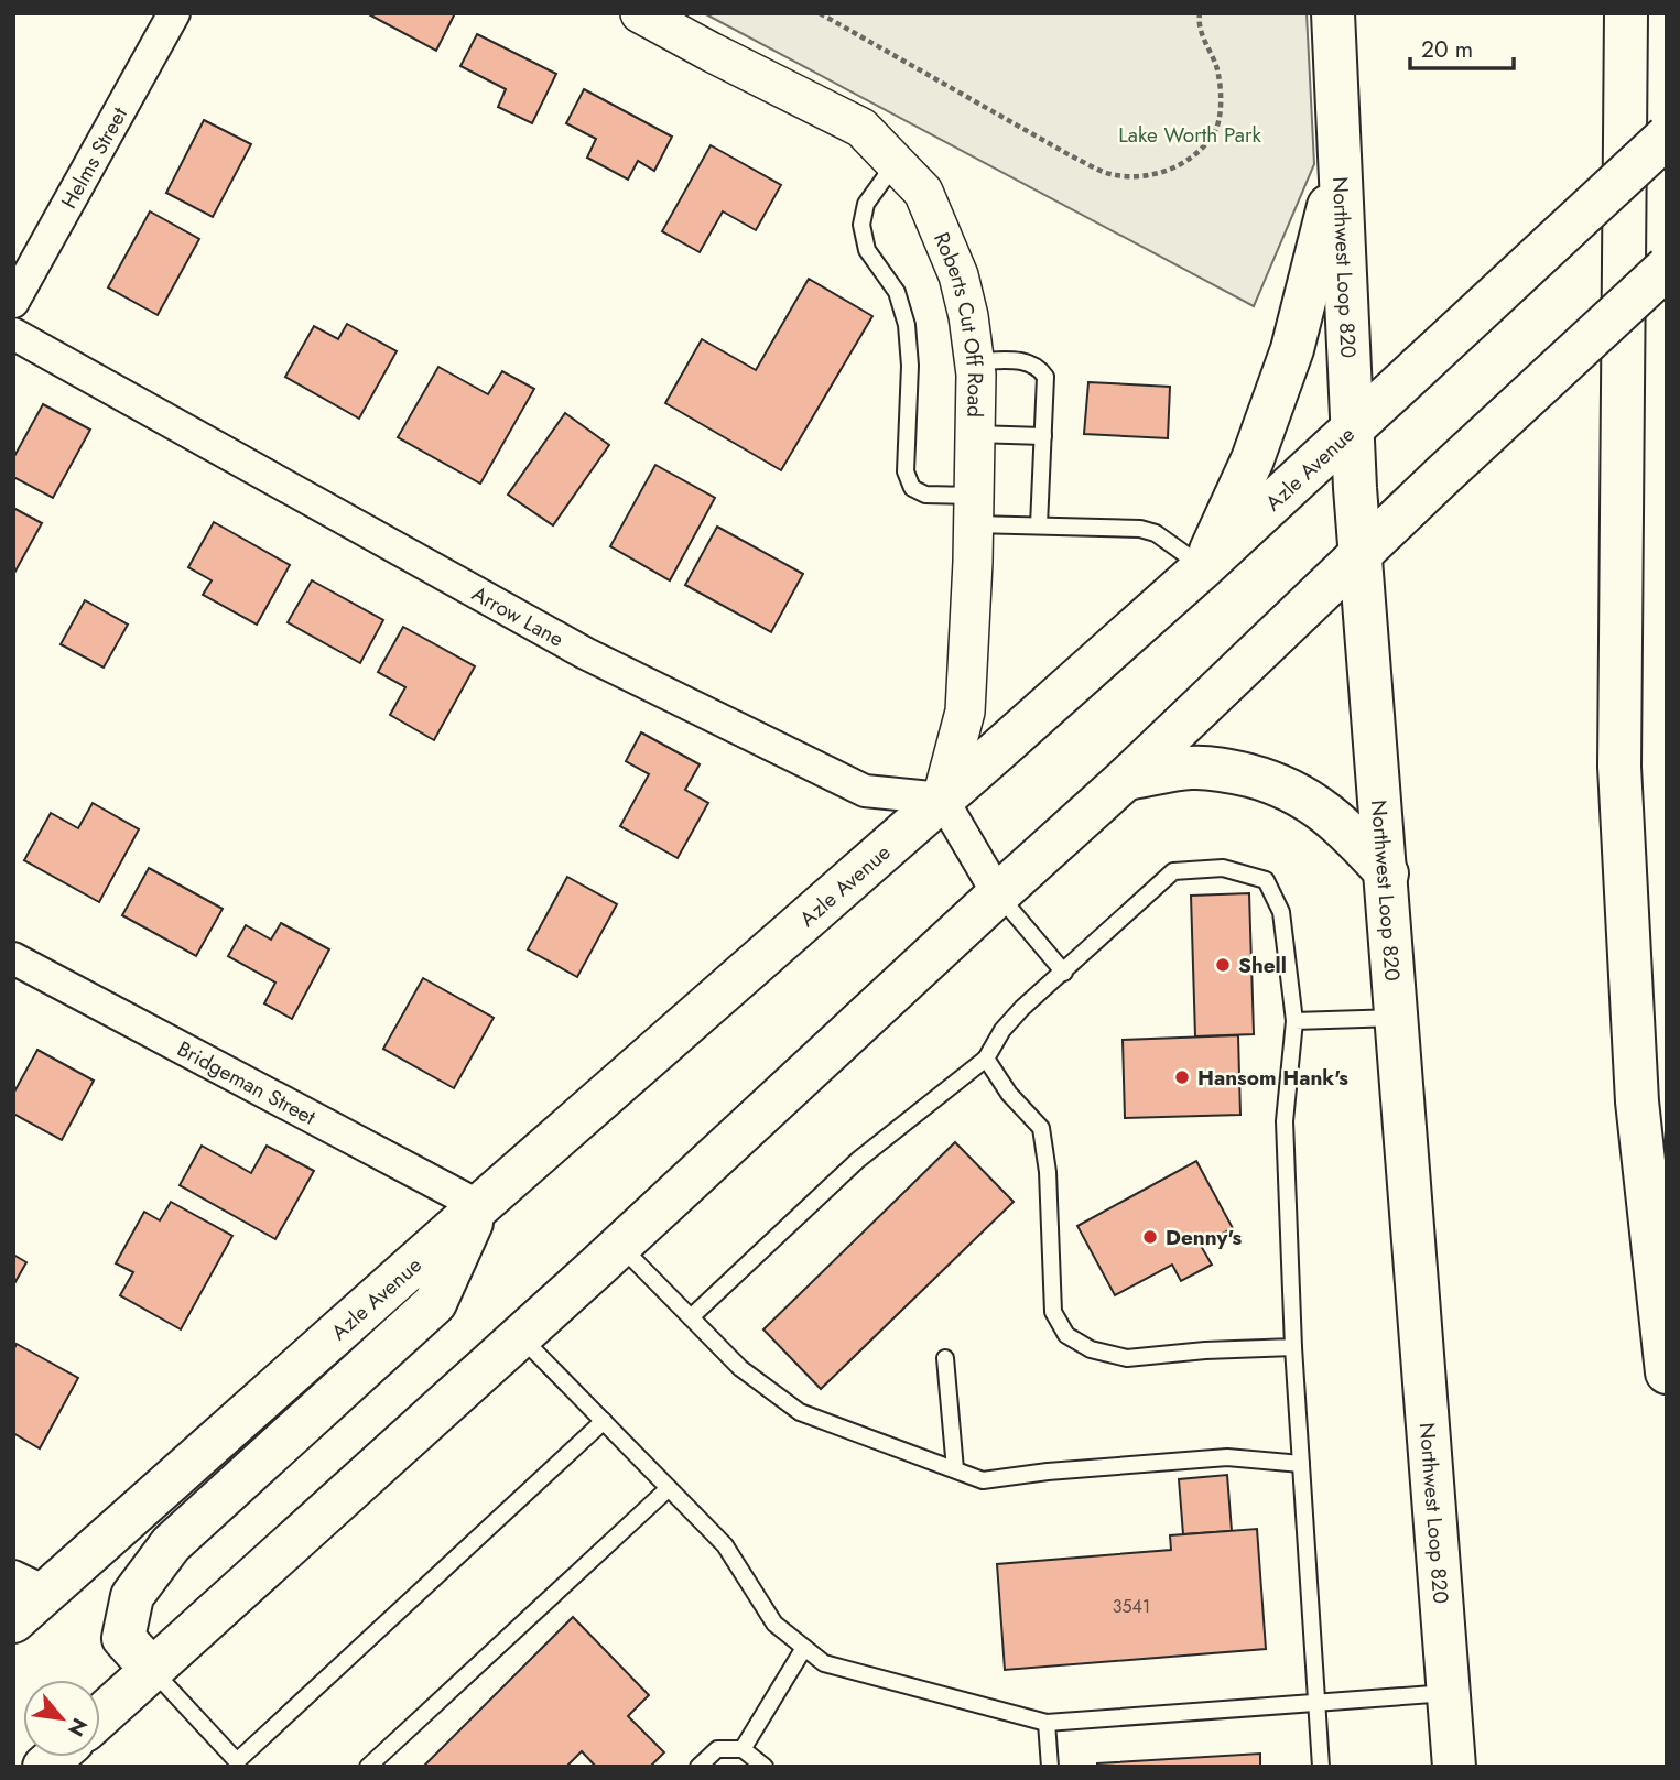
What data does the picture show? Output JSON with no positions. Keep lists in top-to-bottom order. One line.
{"streets":{"main road":["Northwest Loop 820","Azle Avenue"],"street":["Helms Street","Roberts Cut Off Road","Arrow Lane","Bridgeman Street"]},"crossings":[["Northwest Loop 820","Azle Avenue"],["Roberts Cut Off Road","Azle Avenue"],["Roberts Cut Off Road","Arrow Lane"],["Azle Avenue","Arrow Lane"],["Azle Avenue","Bridgeman Street"]],"parks":["Lake Worth Park"],"places":["Shell","Hansom Hank's","Denny's"],"house_numbers":["3541"],"scale_bar":"20 m","north":"bottom right"}
